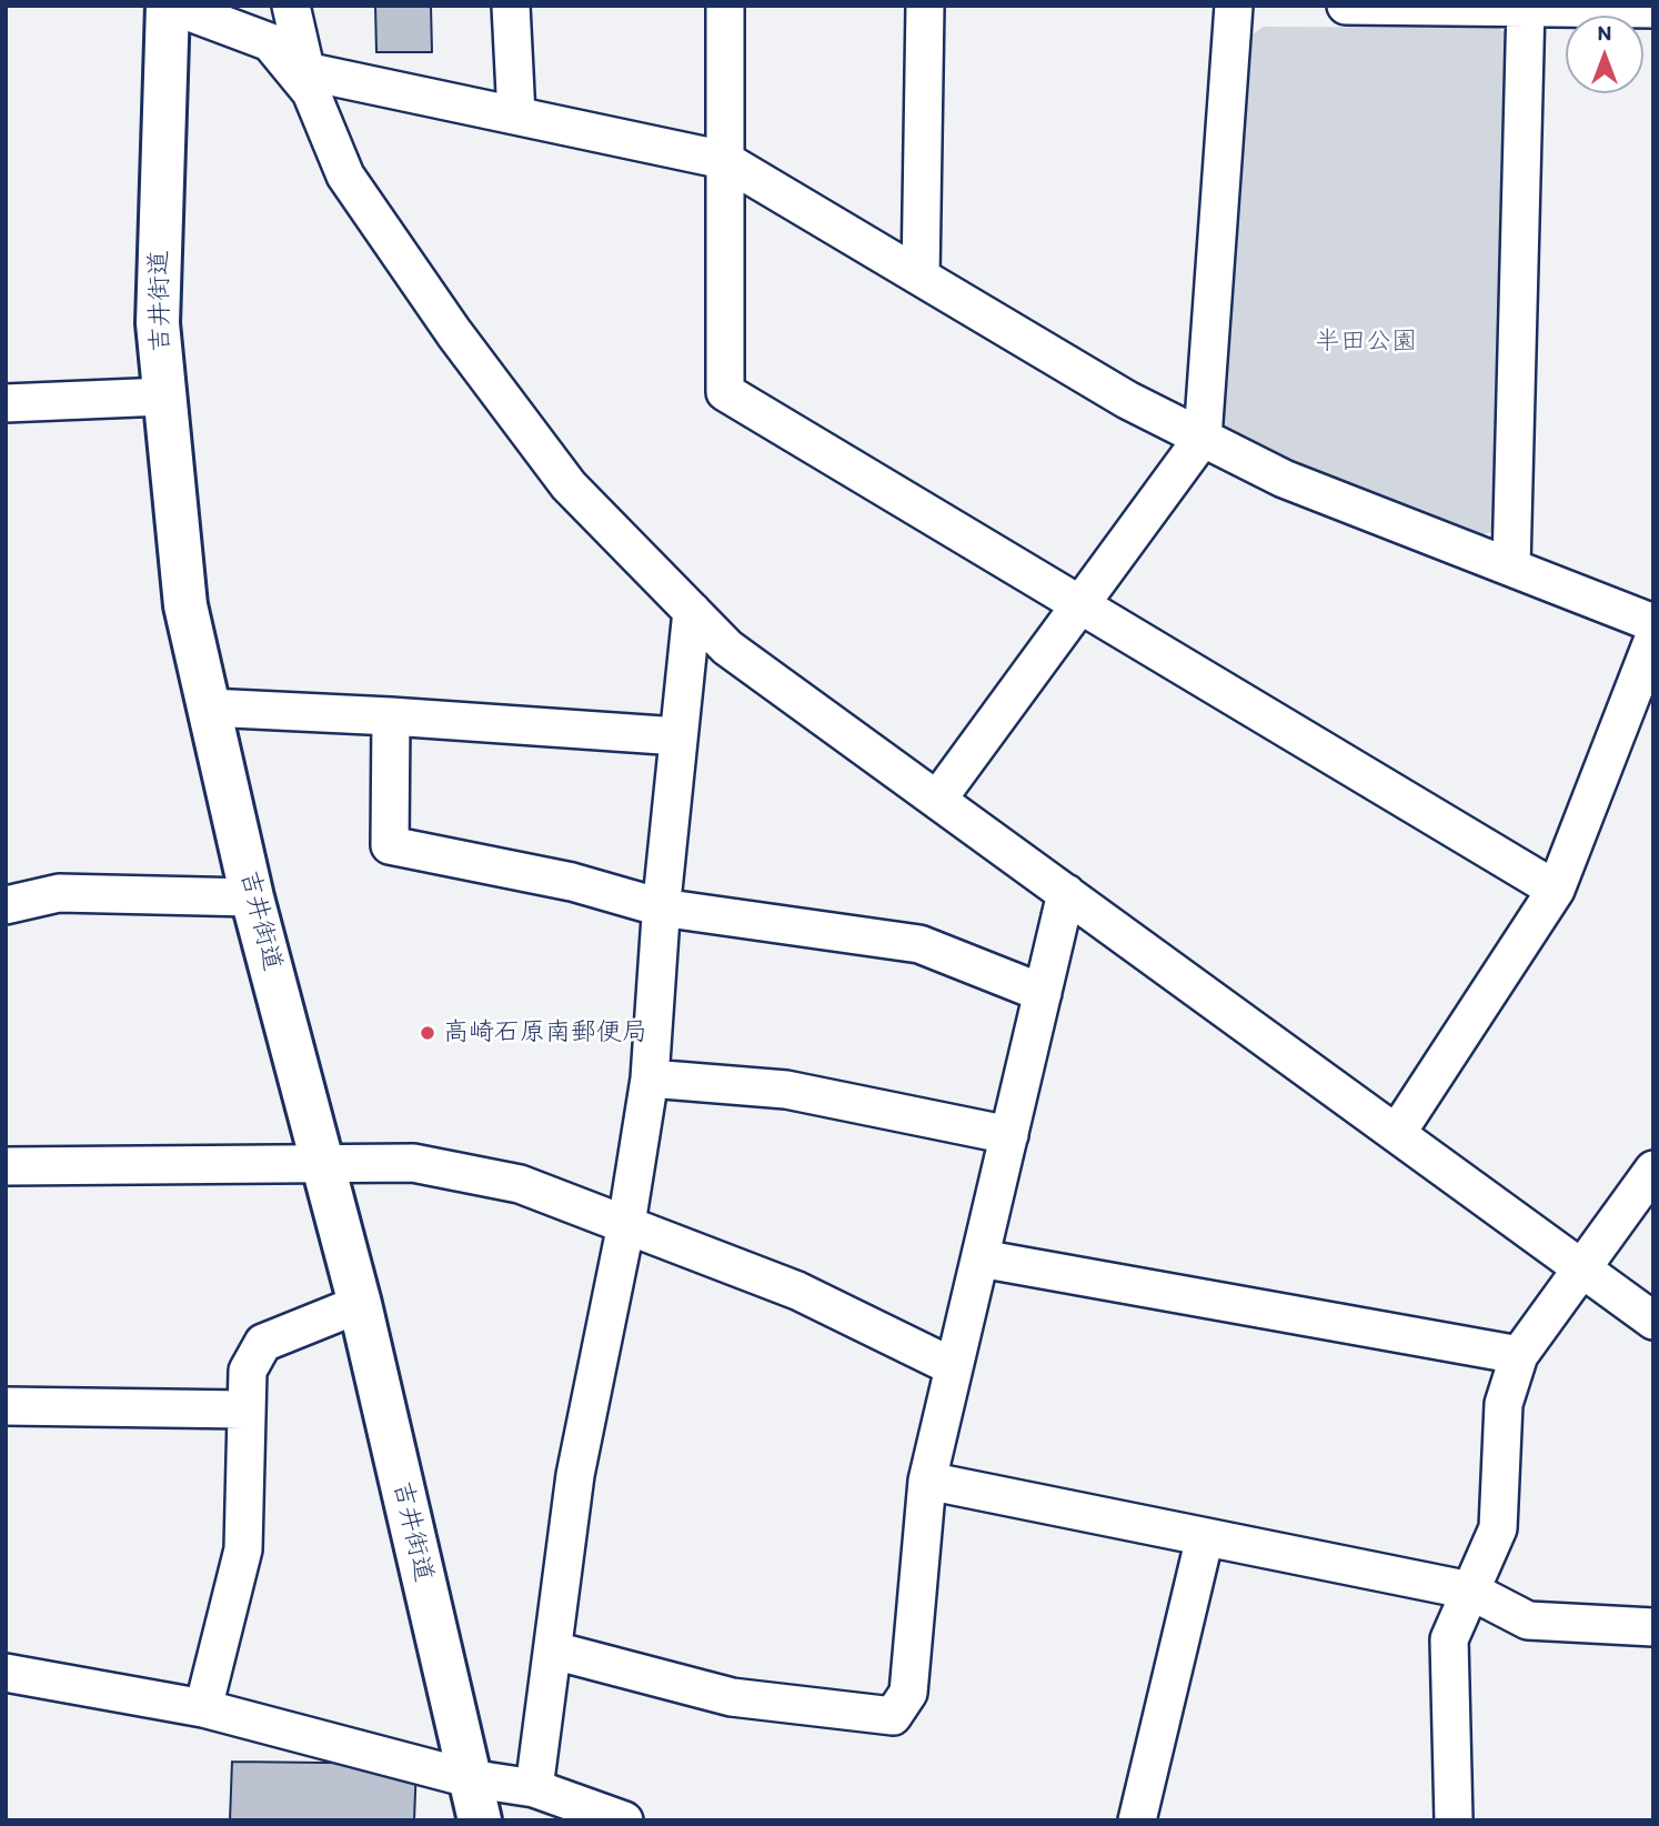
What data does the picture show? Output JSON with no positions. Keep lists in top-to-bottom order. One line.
{"streets":{"main road":["吉井街道"]},"parks":["半田公園"],"places":["高崎石原南郵便局"],"north":"top"}
